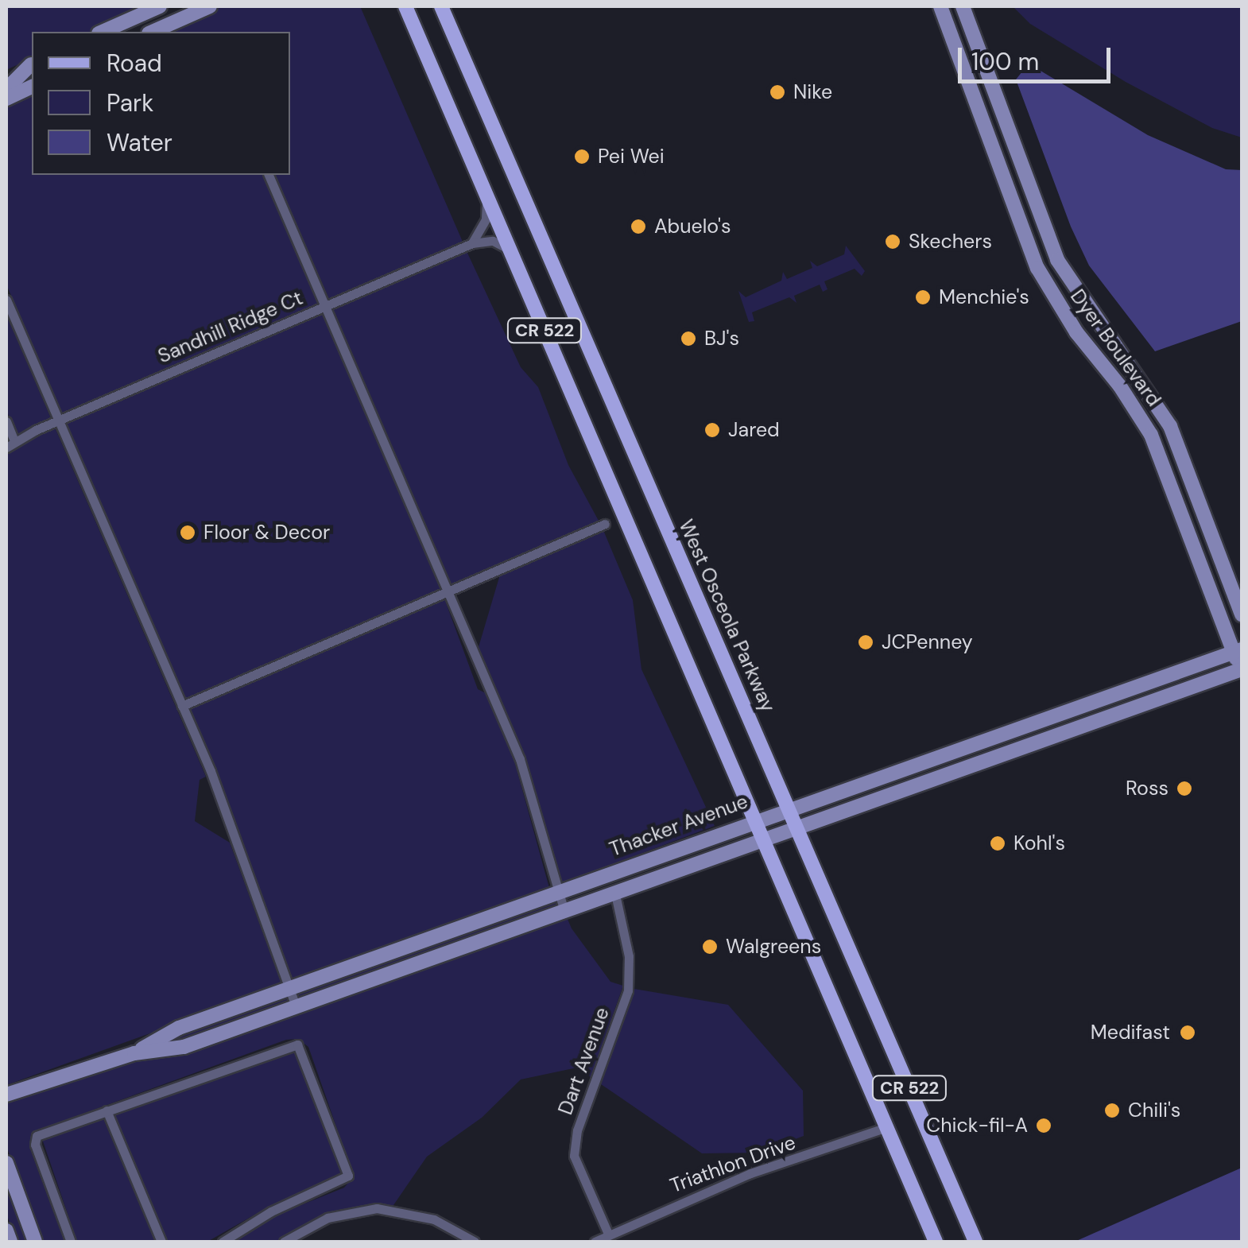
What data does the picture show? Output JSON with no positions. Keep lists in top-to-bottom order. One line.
{"streets":{"main road":["CR 522","West Osceola Parkway"],"street":["Sandhill Ridge Ct","Dyer Boulevard","Thacker Avenue","Dart Avenue","Triathlon Drive"]},"crossings":[["CR 522","Thacker Avenue"],["CR 522","Triathlon Drive"],["Dyer Boulevard","Thacker Avenue"],["West Osceola Parkway","Thacker Avenue"],["Thacker Avenue","Dart Avenue"],["Dart Avenue","Triathlon Drive"]],"places":["Nike","Pei Wei","Abuelo's","Skechers","Menchie's","BJ's","Jared","Floor & Decor","JCPenney","Ross","Kohl's","Walgreens","Medifast","Chili's","Chick-fil-A"],"legend":["Road","Park","Water"],"scale_bar":"100 m"}
